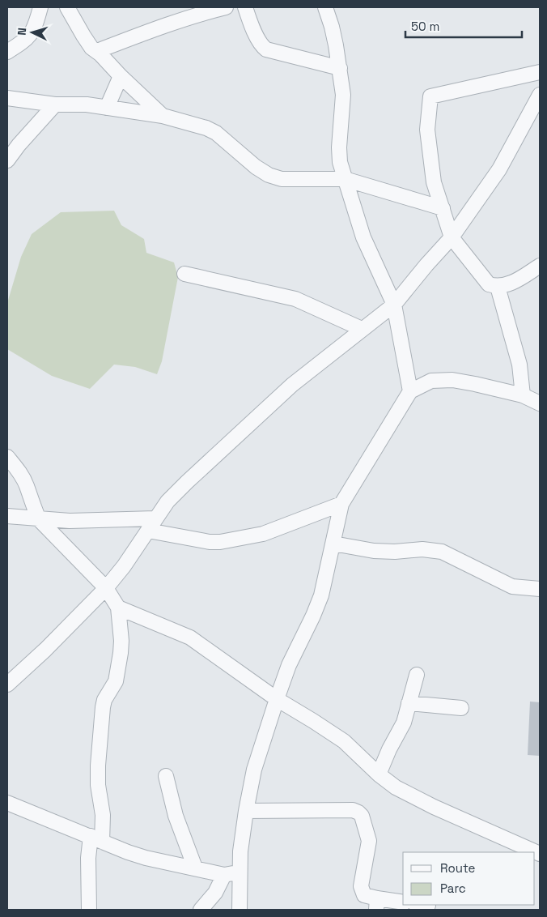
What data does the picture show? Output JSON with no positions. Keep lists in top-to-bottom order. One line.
{"legend":["Route","Parc"],"scale_bar":"50 m","north":"left"}
